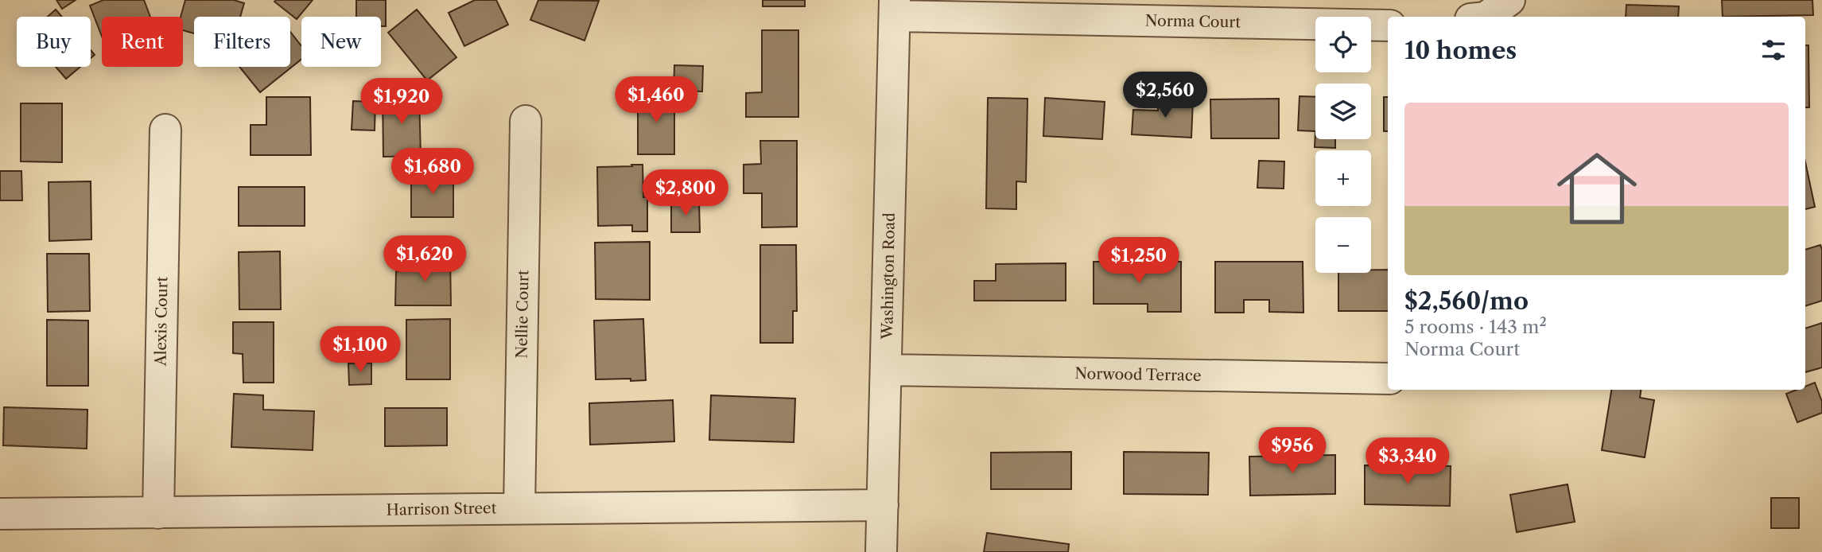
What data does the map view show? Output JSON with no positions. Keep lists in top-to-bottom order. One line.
{"streets":{"street":["Norma Court","Washington Road","Nellie Court","Alexis Court","Norwood Terrace","Harrison Street"]},"crossings":[["Norma Court","Washington Road"],["Washington Road","Norwood Terrace"],["Washington Road","Harrison Street"],["Nellie Court","Harrison Street"],["Alexis Court","Harrison Street"]],"page":{"map_buttons":["+","−"],"chip":["Buy","Rent","Filters","New"],"heading":"10 homes","price":["$2,560","$1,460","$1,920","$1,680","$2,800","$1,620","$1,250","$1,100","$956","$3,340"],"list":[{"name":"$2,560/mo","note":"5 rooms · 143 m² · Norma Court"}]}}
